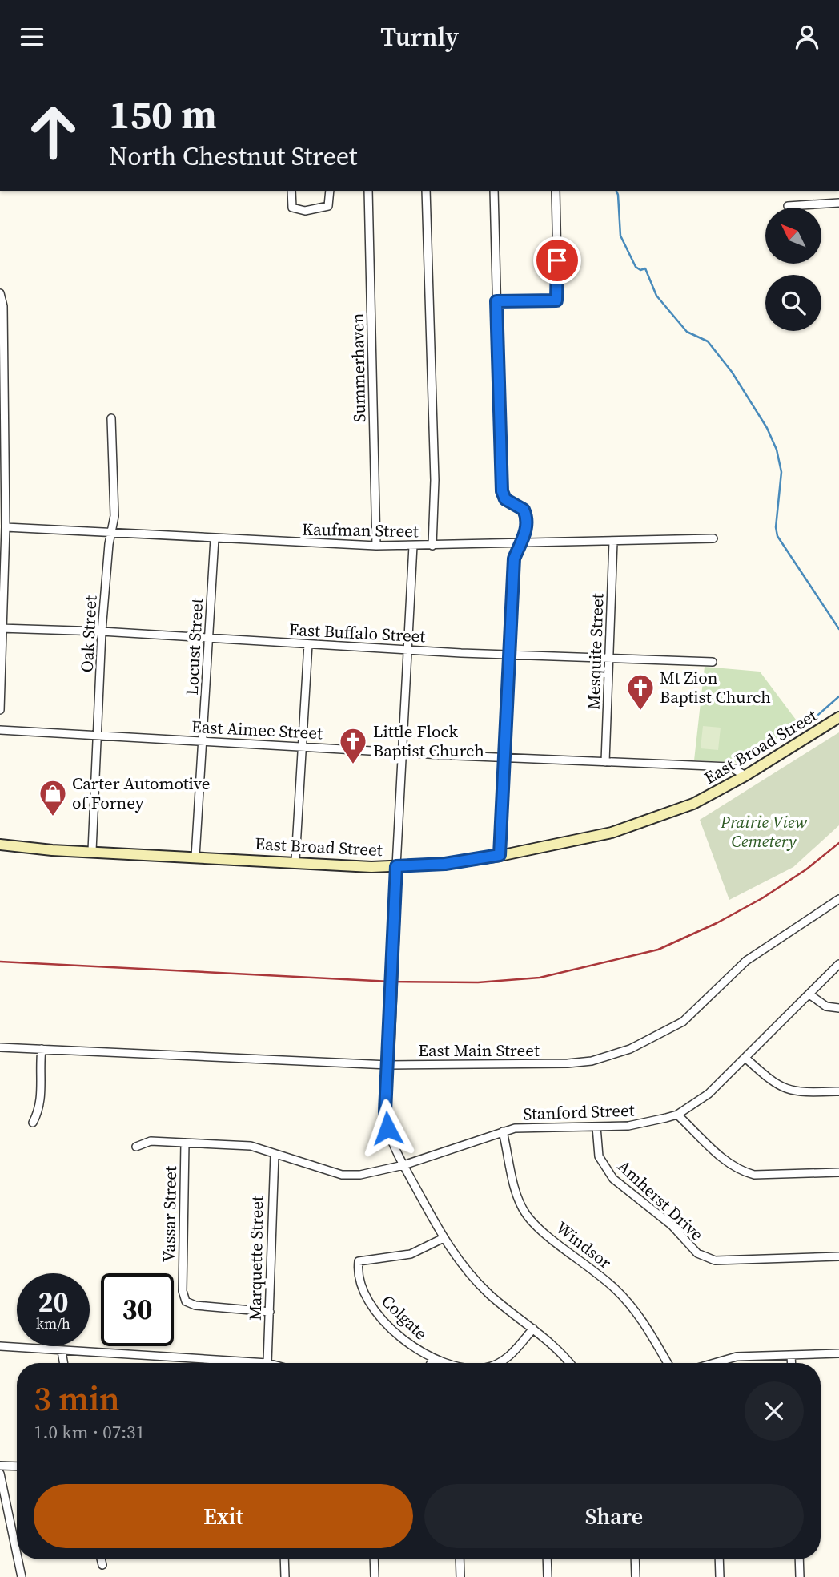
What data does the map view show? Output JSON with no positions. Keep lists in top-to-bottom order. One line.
{"streets":{"main road":["East Broad Street"],"street":["Summerhaven","Kaufman Street","East Buffalo Street","Oak Street","Locust Street","Mesquite Street","East Aimee Street","East Main Street","Stanford Street","Amherst Drive","Vassar Street","Windsor","Marquette Street","Colgate"]},"crossings":[["Summerhaven","Kaufman Street"],["Kaufman Street","Oak Street"],["Kaufman Street","Locust Street"],["Kaufman Street","Mesquite Street"],["East Buffalo Street","Oak Street"],["East Buffalo Street","Locust Street"],["East Buffalo Street","Mesquite Street"],["Oak Street","East Aimee Street"],["Oak Street","East Broad Street"],["Locust Street","East Aimee Street"],["Locust Street","East Broad Street"],["Mesquite Street","East Aimee Street"],["East Aimee Street","East Broad Street"],["Stanford Street","Amherst Drive"],["Stanford Street","Vassar Street"],["Stanford Street","Windsor"],["Stanford Street","Marquette Street"],["Vassar Street","Marquette Street"]],"parks":["Prairie View Cemetery"],"places":{"church":["Mt Zion Baptist Church","Little Flock Baptist Church"],"shop":["Carter Automotive of Forney"]},"north":"top left","page":{"header":"Turnly","turn":["150 m","North Chestnut Street"],"speed":"20 km/h","limit":"30","heading":["3 min","1.0 km · 07:31"],"buttons":["Exit","Share"]}}
